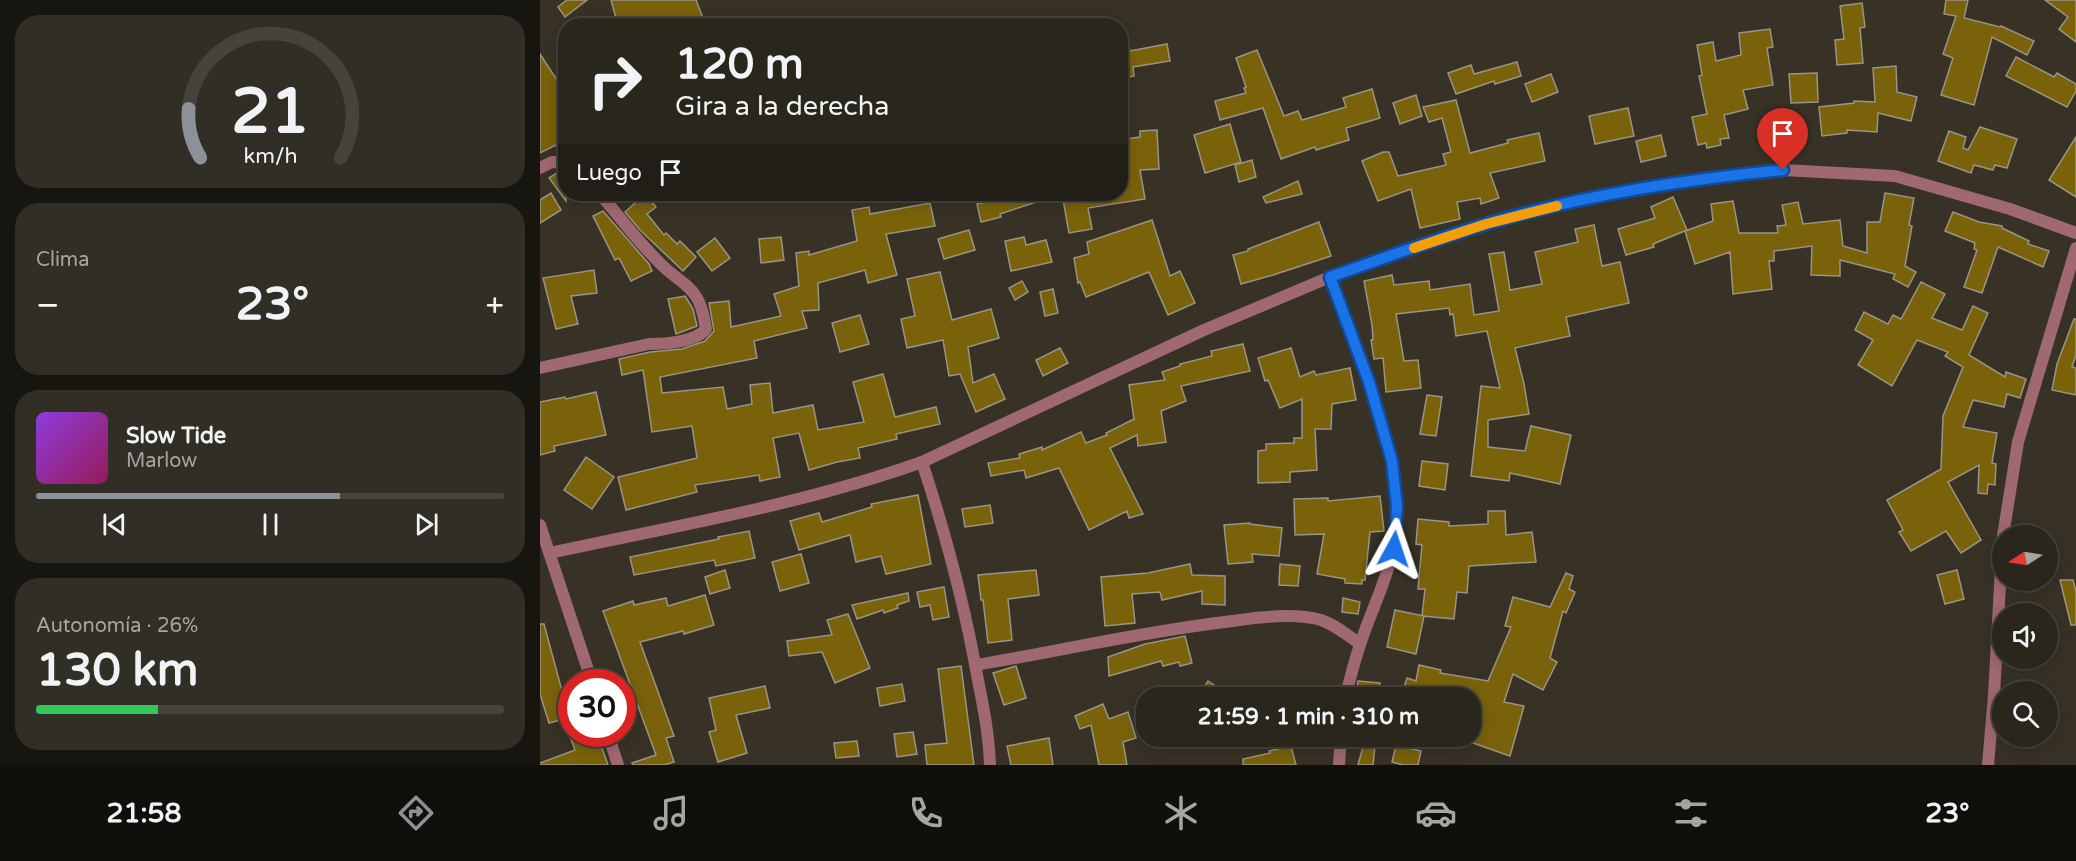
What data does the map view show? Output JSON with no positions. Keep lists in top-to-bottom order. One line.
{"north":"left","page":{"turn":["120 m","Gira a la derecha"],"then":"Luego","tile":["Clima",["Autonomía · 26%","130 km"]],"heat":["−","23°","+"],"song":["Slow Tide","Marlow"],"limit":"30","trip":"21:59 · 1 min · 310 m","tabs":["21:58","23°"],"gauge":["21","km/h"]}}
